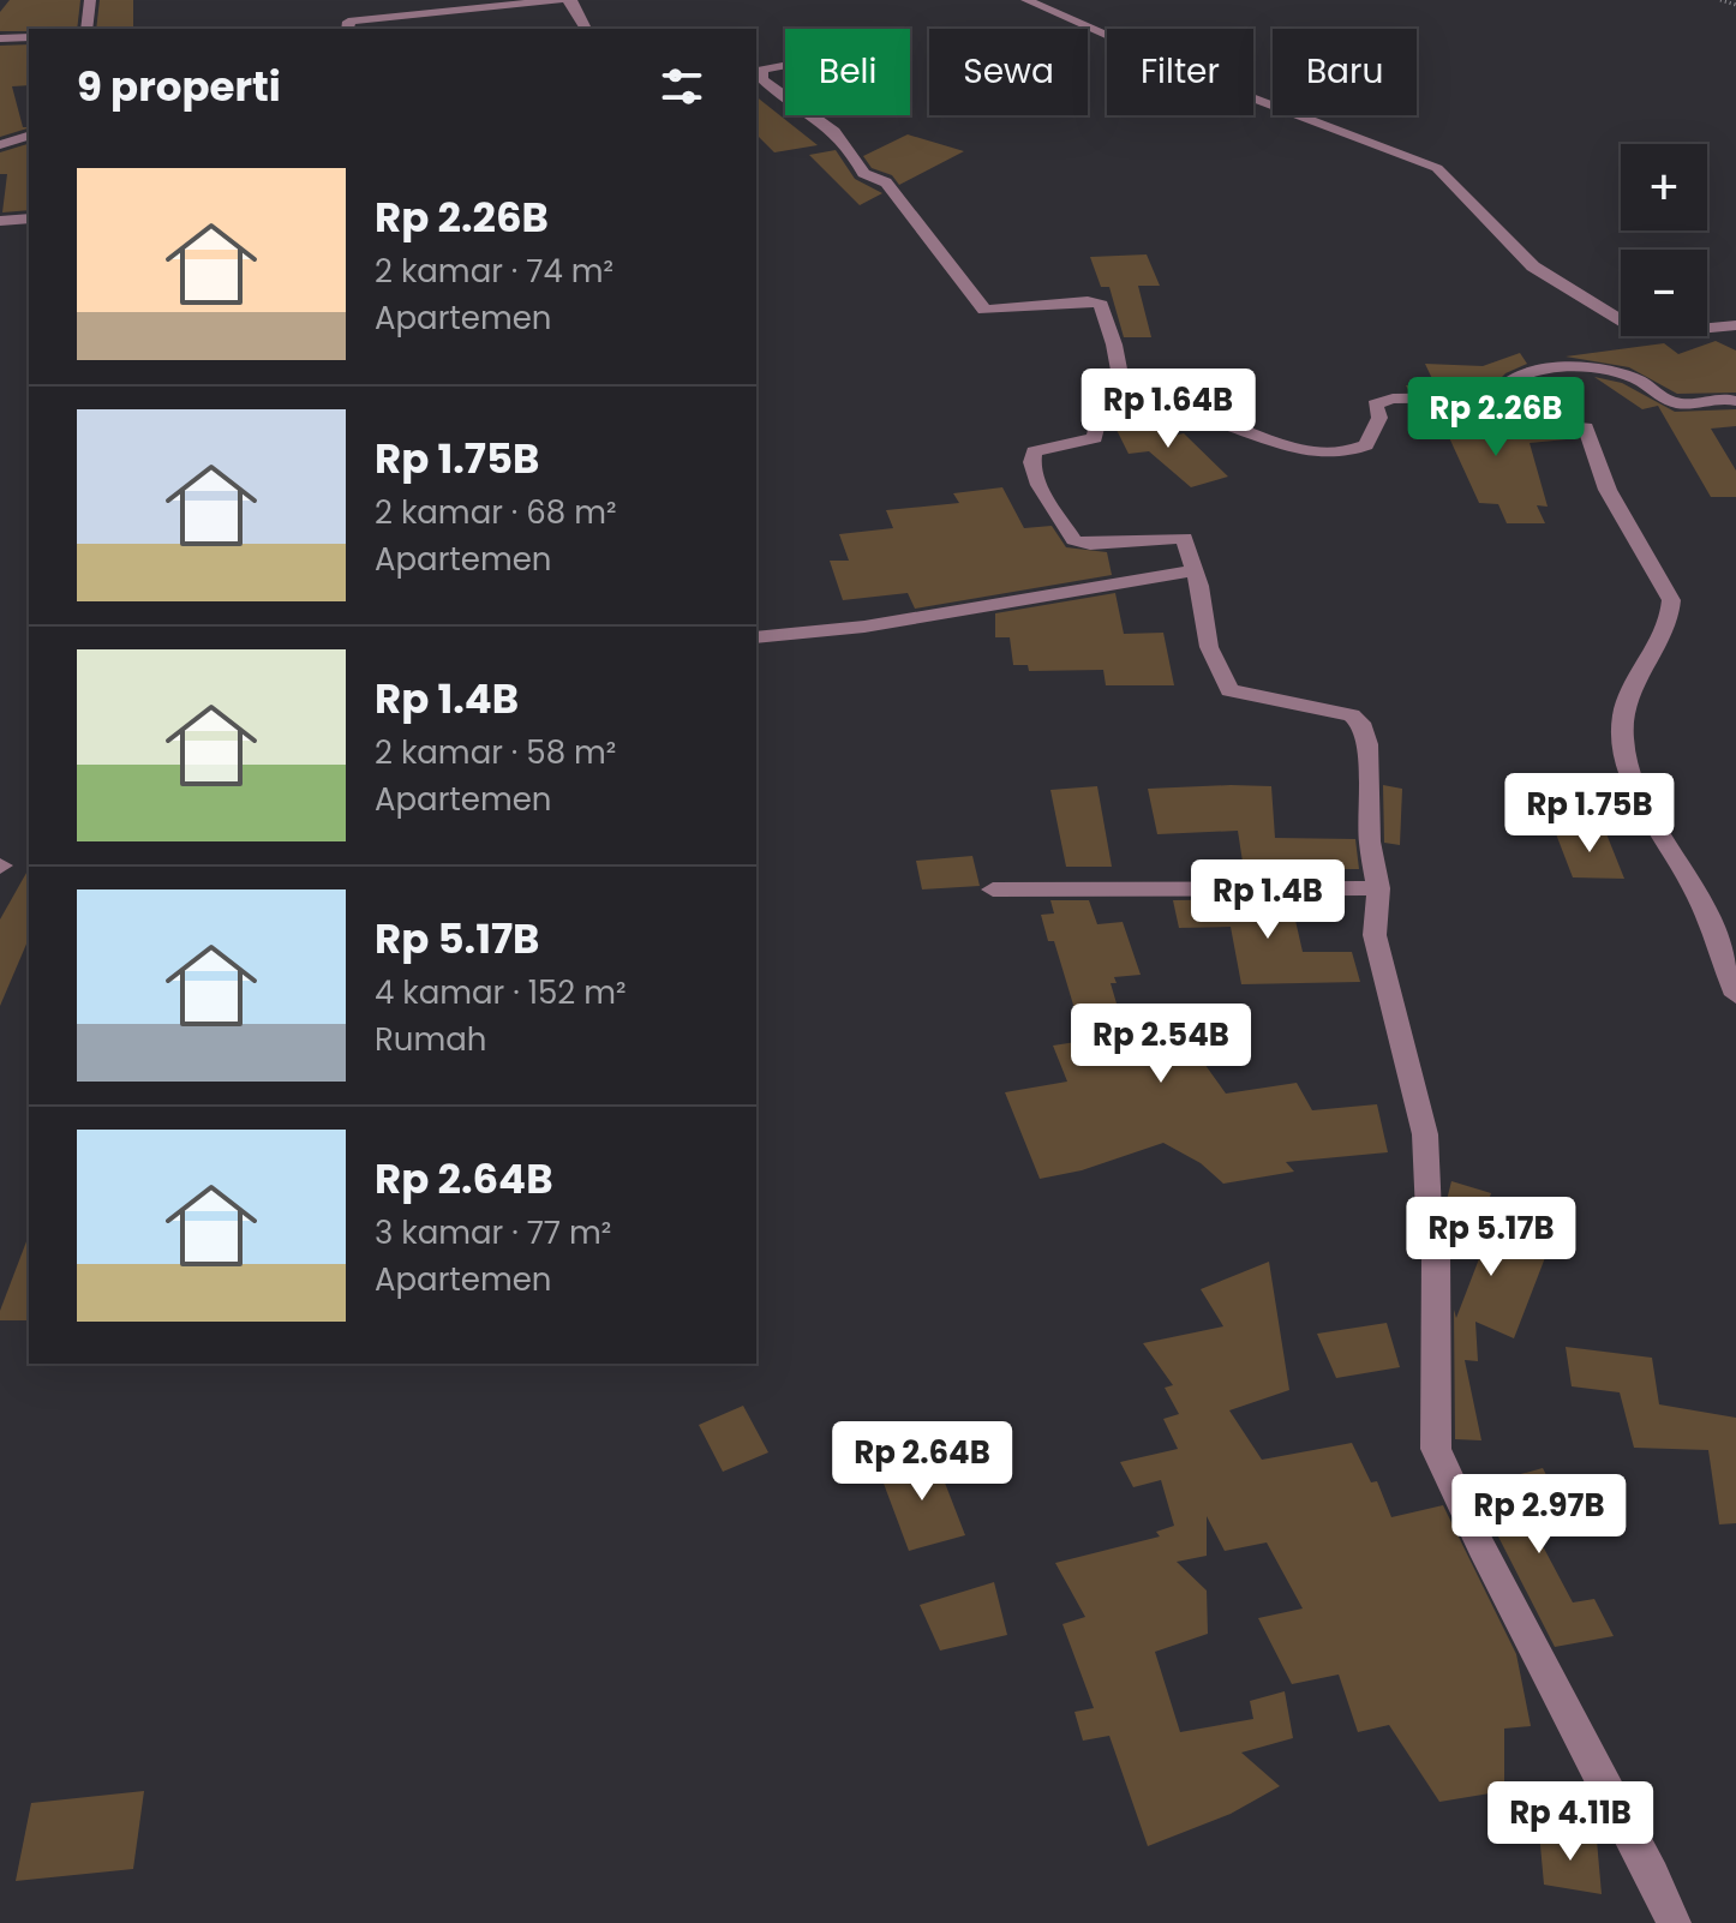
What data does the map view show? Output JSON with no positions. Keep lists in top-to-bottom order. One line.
{"page":{"chip":["Beli","Sewa","Filter","Baru"],"heading":"9 properti","map_buttons":["+","−"],"list":[{"name":"Rp 2.26B","note":"2 kamar · 74 m² · Apartemen"},{"name":"Rp 1.75B","note":"2 kamar · 68 m² · Apartemen"},{"name":"Rp 1.4B","note":"2 kamar · 58 m² · Apartemen"},{"name":"Rp 5.17B","note":"4 kamar · 152 m² · Rumah"},{"name":"Rp 2.64B","note":"3 kamar · 77 m² · Apartemen"}],"price":["Rp 1.64B","Rp 2.26B","Rp 1.75B","Rp 1.4B","Rp 2.54B","Rp 5.17B","Rp 2.64B","Rp 2.97B","Rp 4.11B"]}}
